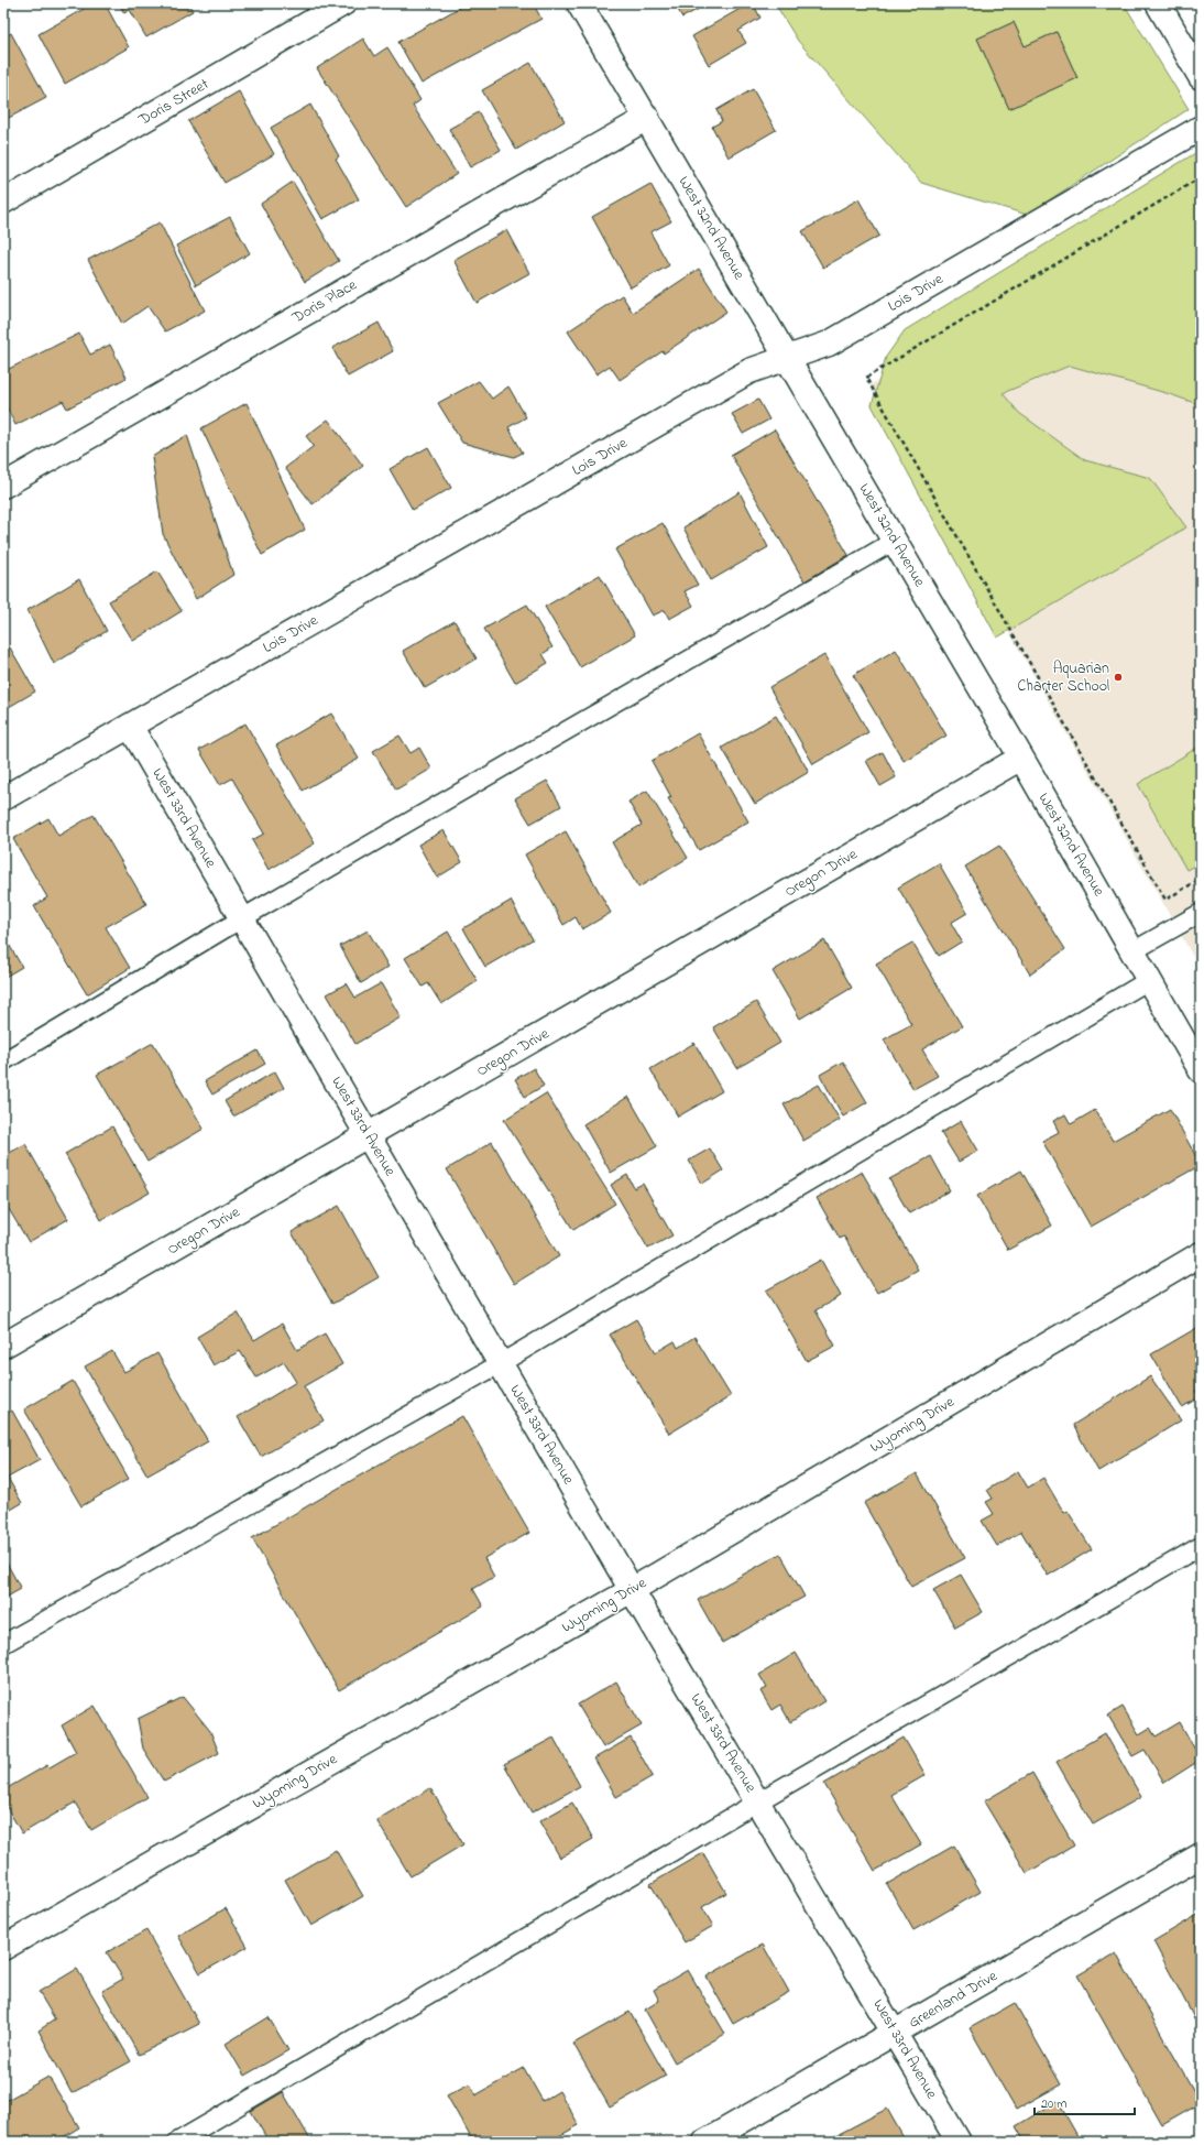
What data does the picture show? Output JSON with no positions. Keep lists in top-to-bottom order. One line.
{"streets":{"street":["Doris Street","West 32nd Avenue","Lois Drive","Doris Place","West 33rd Avenue","Oregon Drive","Wyoming Drive","Greenland Drive"]},"crossings":[["West 32nd Avenue","Lois Drive"],["West 32nd Avenue","Doris Place"],["West 32nd Avenue","Oregon Drive"],["Lois Drive","West 33rd Avenue"],["West 33rd Avenue","Oregon Drive"],["West 33rd Avenue","Wyoming Drive"],["West 33rd Avenue","Greenland Drive"]],"places":["Aquarian Charter School"],"scale_bar":"20 m"}
